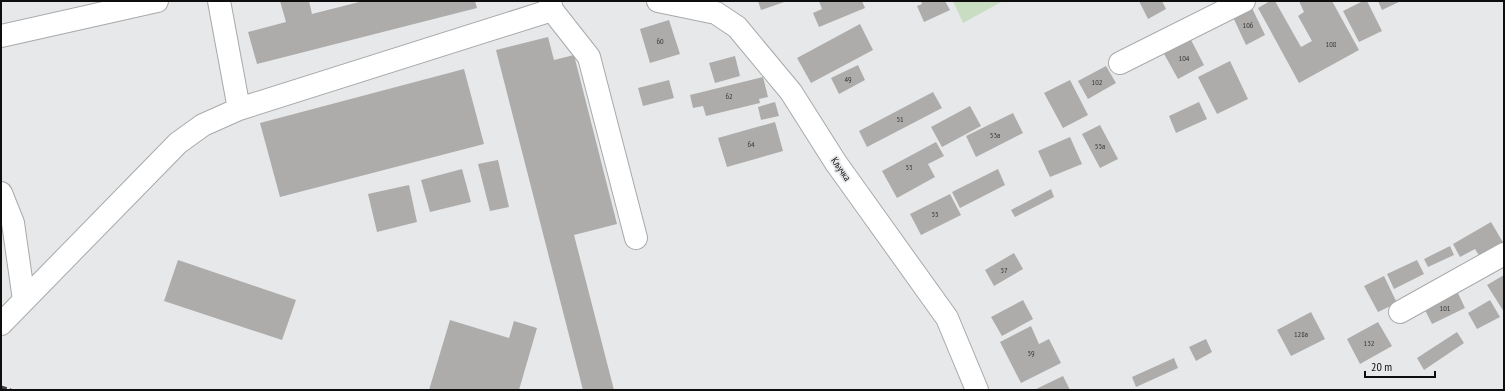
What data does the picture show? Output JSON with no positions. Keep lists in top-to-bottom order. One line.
{"streets":{"street":["Кључка"]},"house_numbers":["106","60","108","104","49","102","62","51","53a","64","55a","53","55","57","101","128a","132","59"],"scale_bar":"20 m"}
